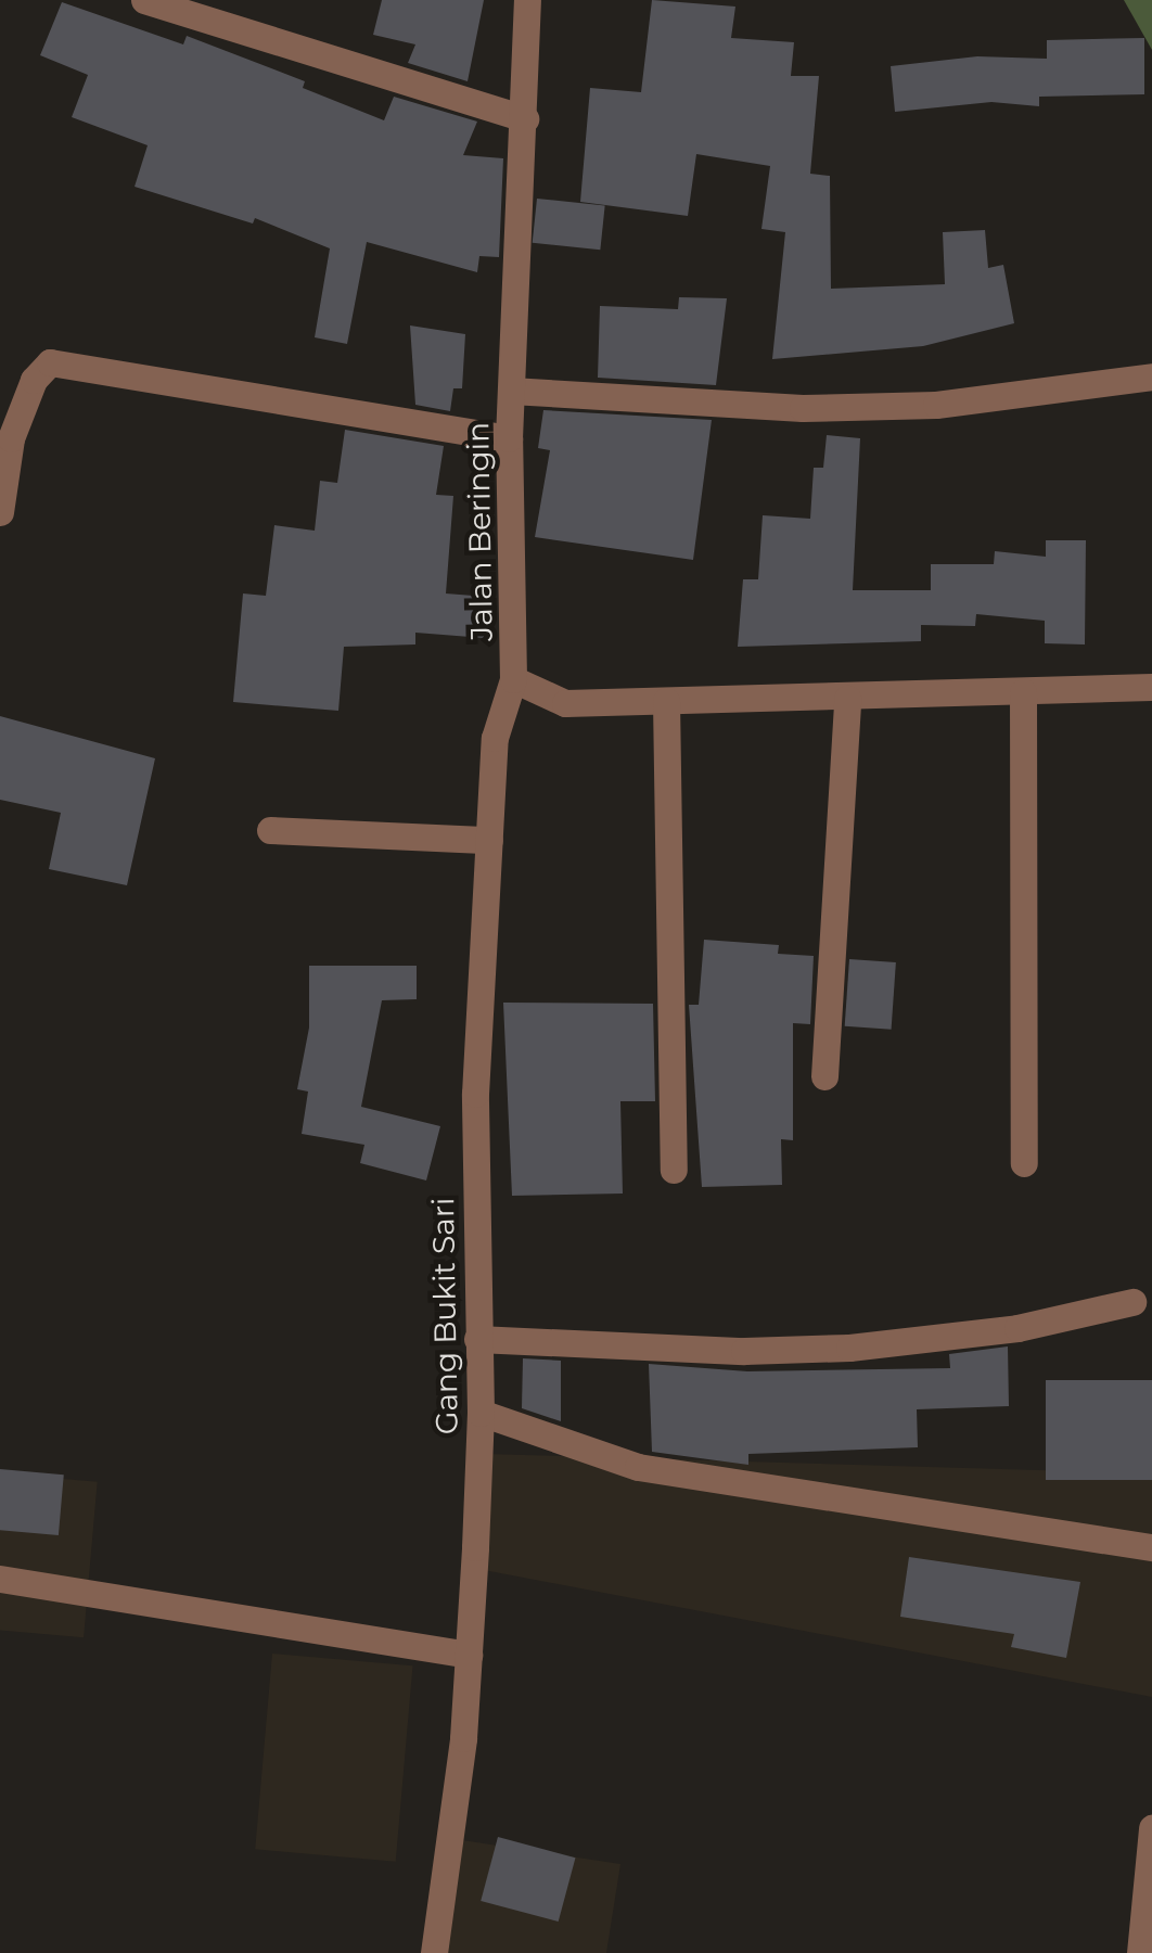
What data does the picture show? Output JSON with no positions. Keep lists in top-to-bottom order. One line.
{"streets":{"street":["Jalan Beringin","Gang Bukit Sari"]},"crossings":[["Jalan Beringin","Gang Bukit Sari"]]}
